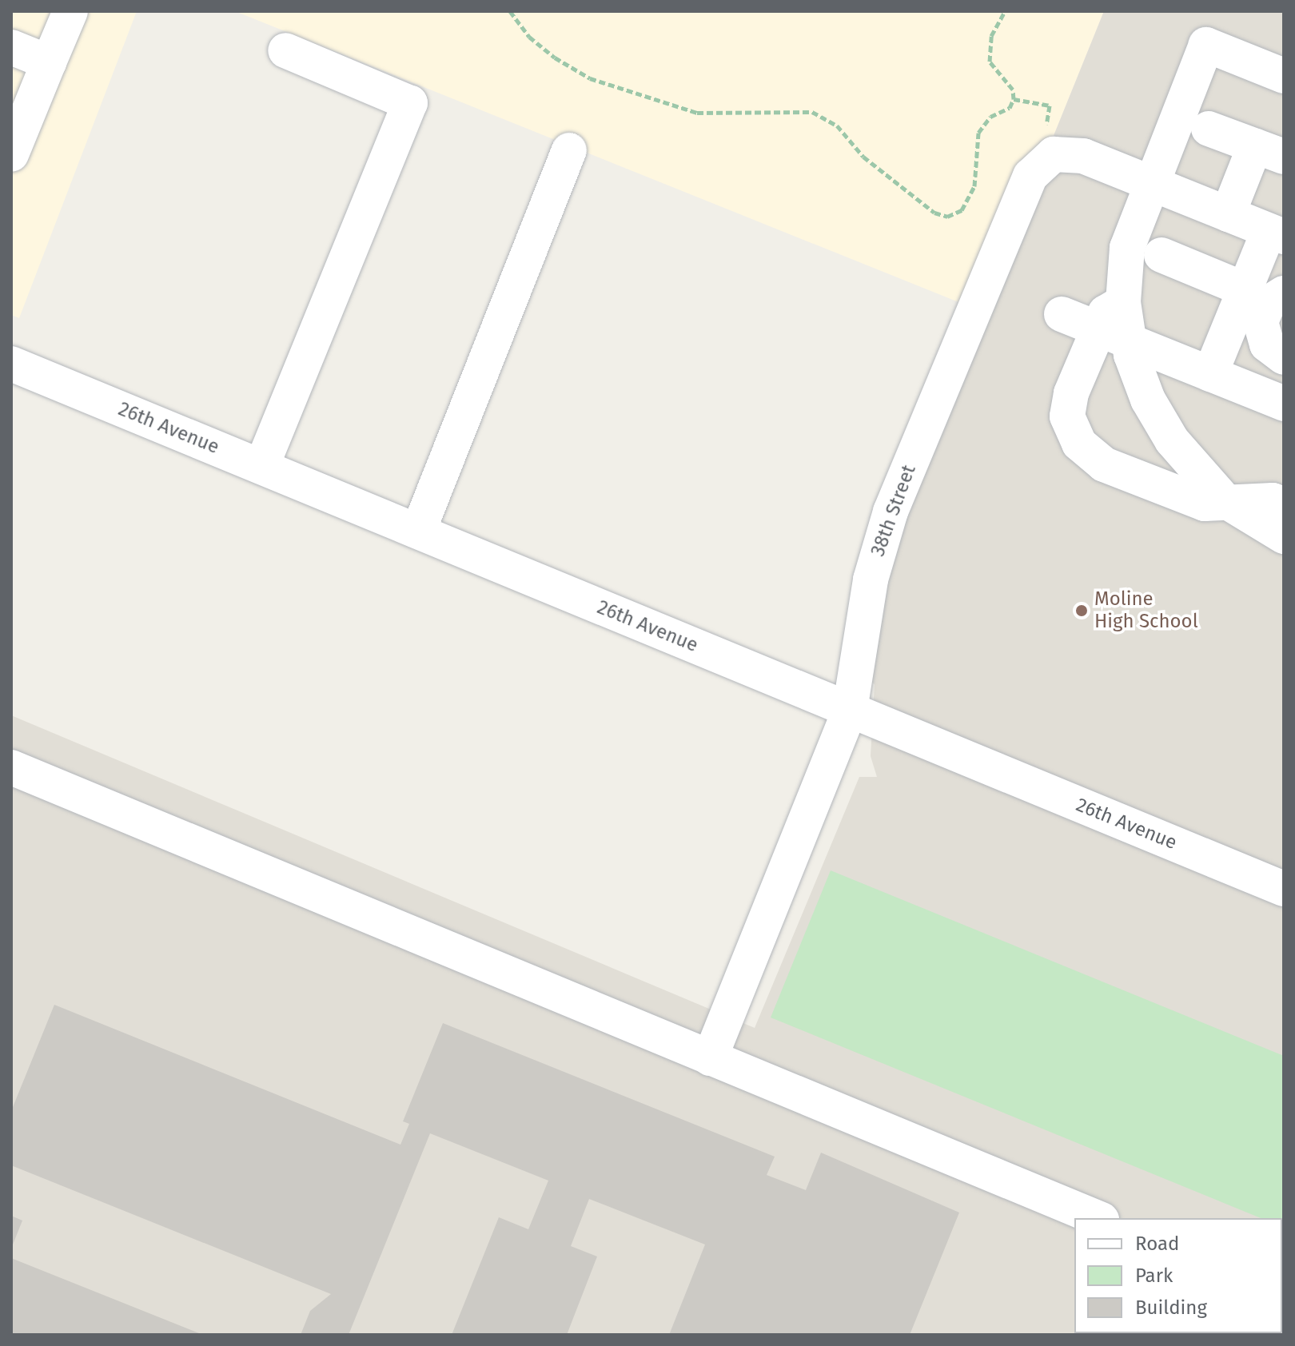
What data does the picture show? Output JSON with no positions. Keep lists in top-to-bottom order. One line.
{"streets":{"street":["26th Avenue","38th Street"]},"crossings":[["26th Avenue","38th Street"]],"places":["Moline High School"],"legend":["Road","Park","Building"]}
